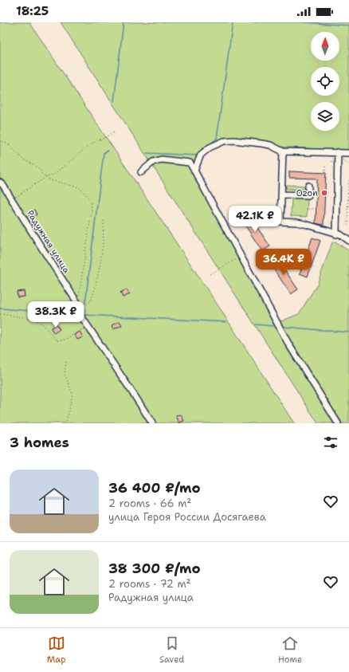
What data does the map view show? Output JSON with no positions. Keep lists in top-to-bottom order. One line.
{"streets":{"street":["Радужная улица"]},"places":["Ozon"],"north":"top","page":{"status":"18:25","price":["42.1K ₽","36.4K ₽","38.3K ₽"],"heading":"3 homes","list":[{"name":"36 400 ₽/mo","note":"2 rooms · 66 m² · улица Героя России Досягаева"},{"name":"38 300 ₽/mo","note":"2 rooms · 72 m² · Радужная улица"}],"tabs":["Map","Saved","Home"]}}
